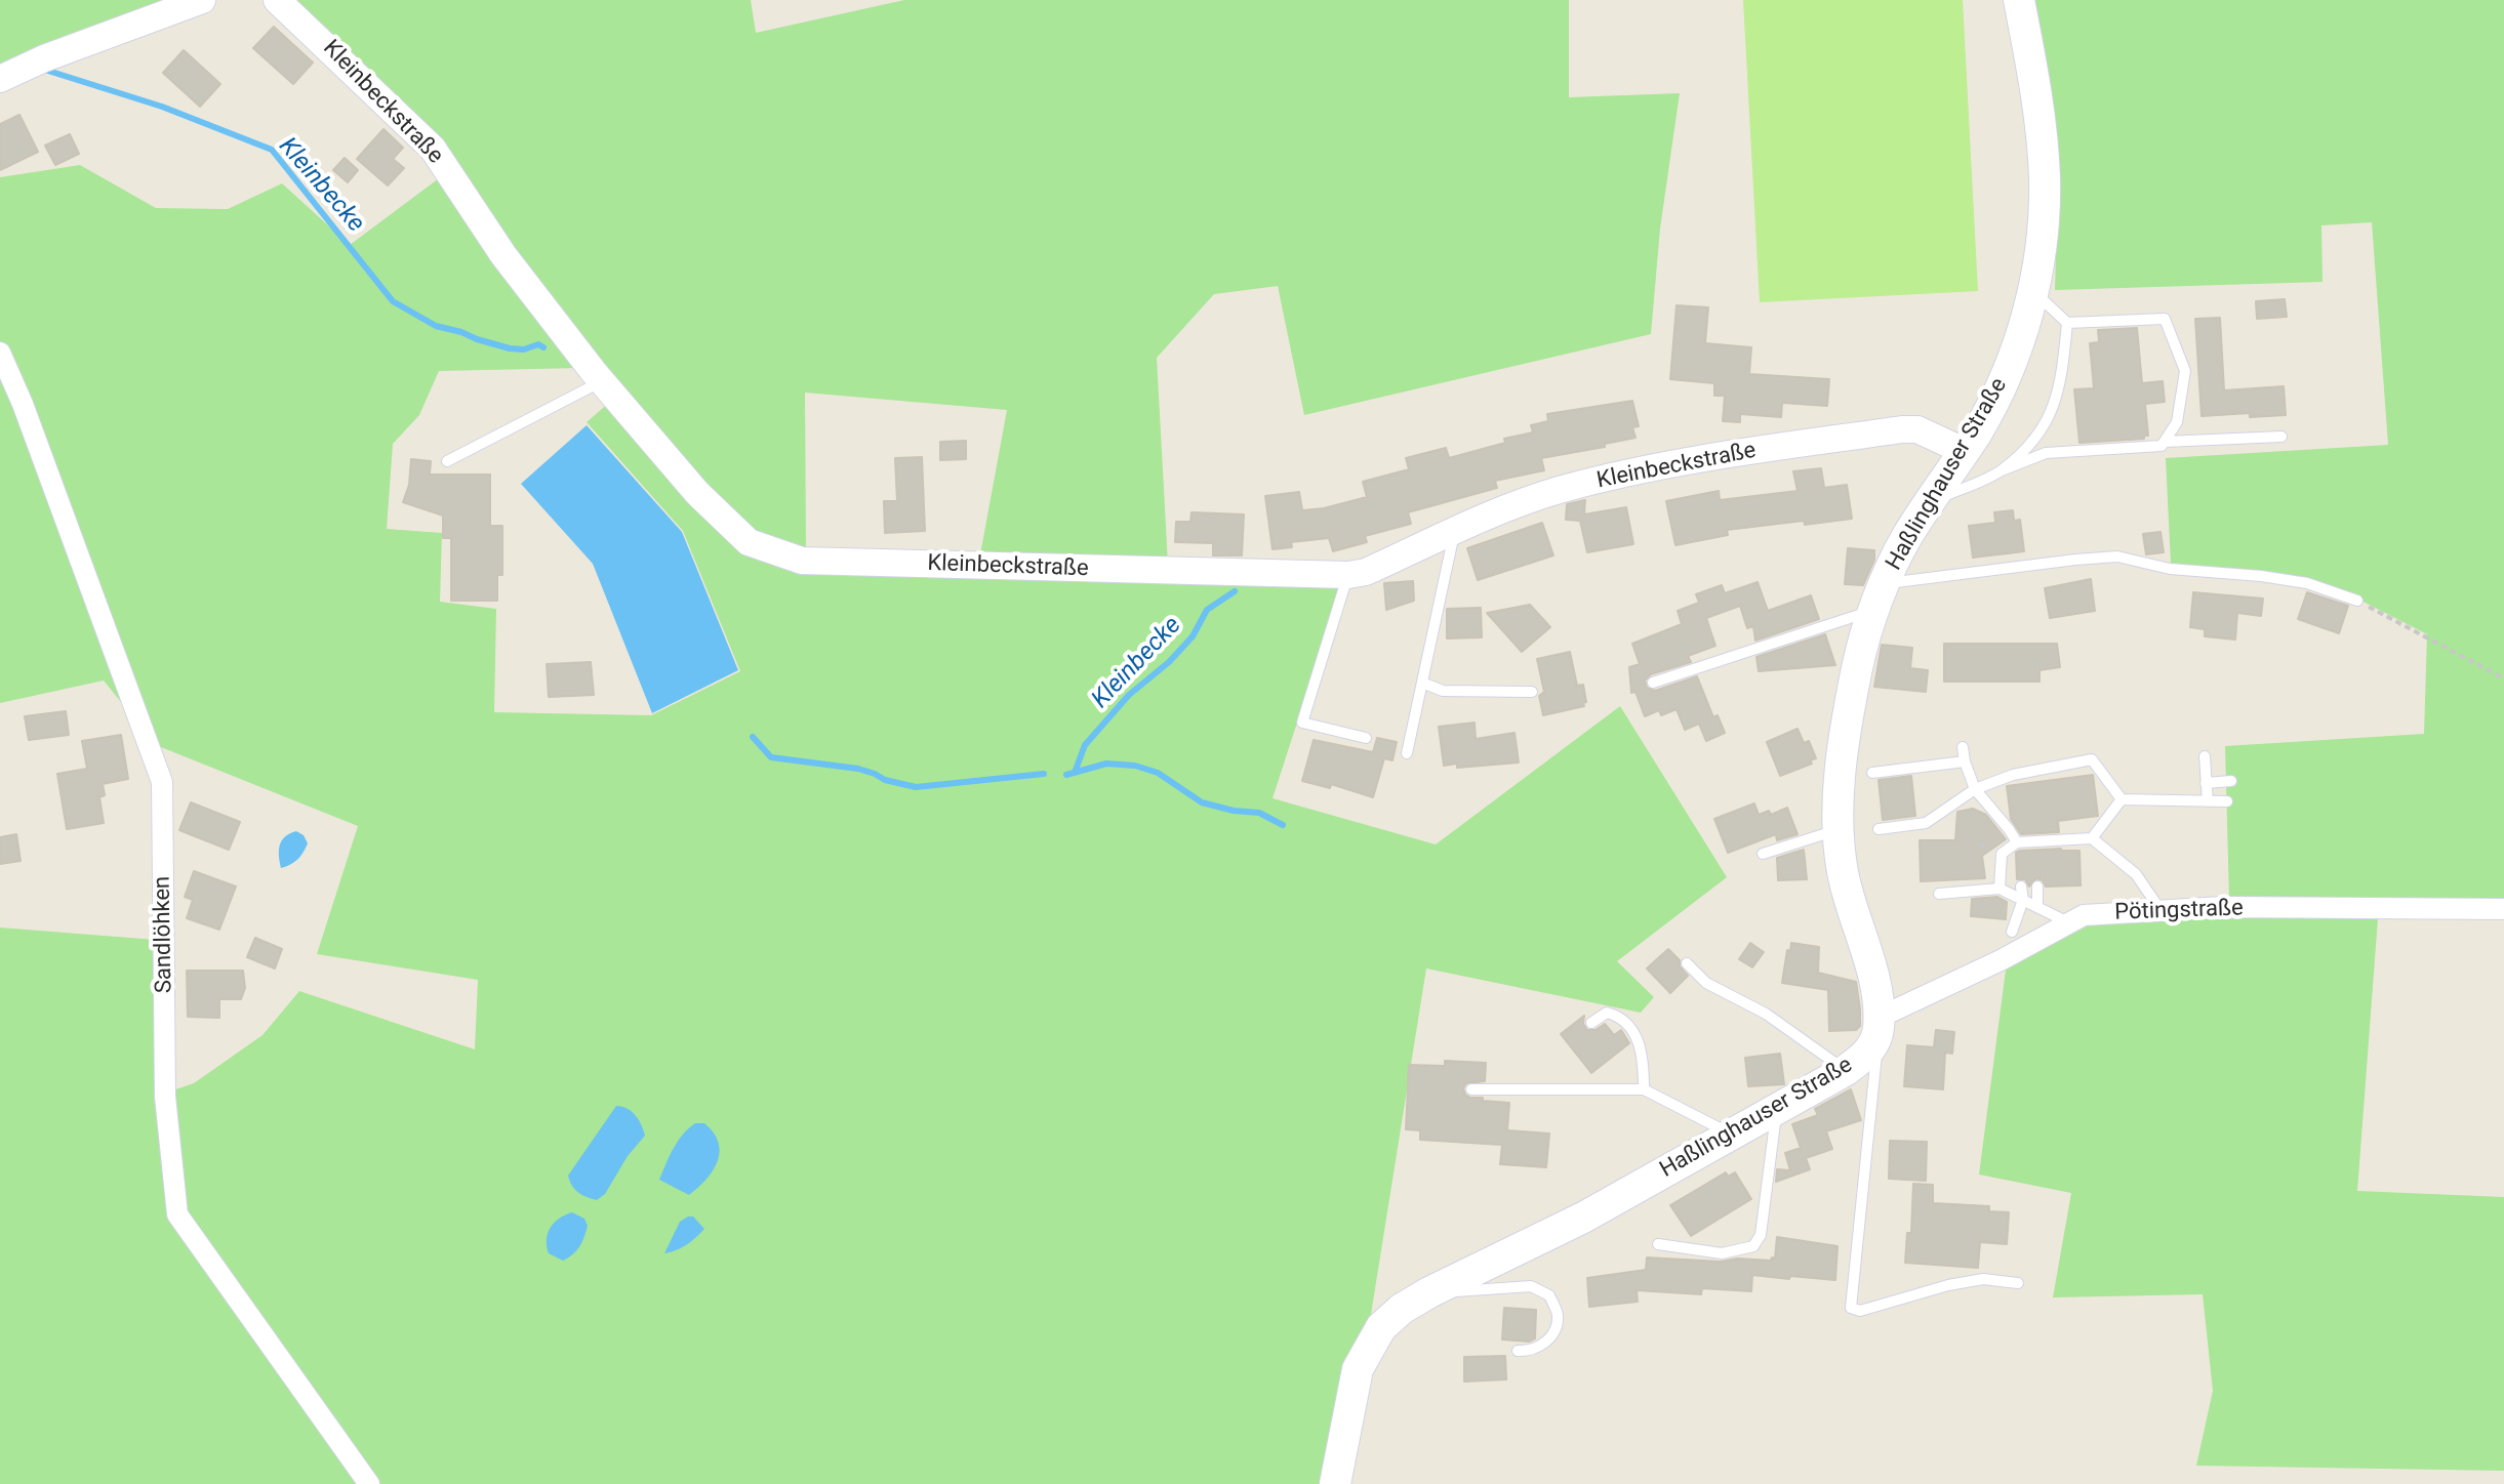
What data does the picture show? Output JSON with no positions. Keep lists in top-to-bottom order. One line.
{"streets":{"main road":["Haßlinghauser Straße"],"street":["Kleinbeckstraße","Pötingstraße","Sandlöhken"]},"crossings":[["Kleinbeckstraße","Haßlinghauser Straße"],["Haßlinghauser Straße","Pötingstraße"]],"water":["Kleinbecke"]}
